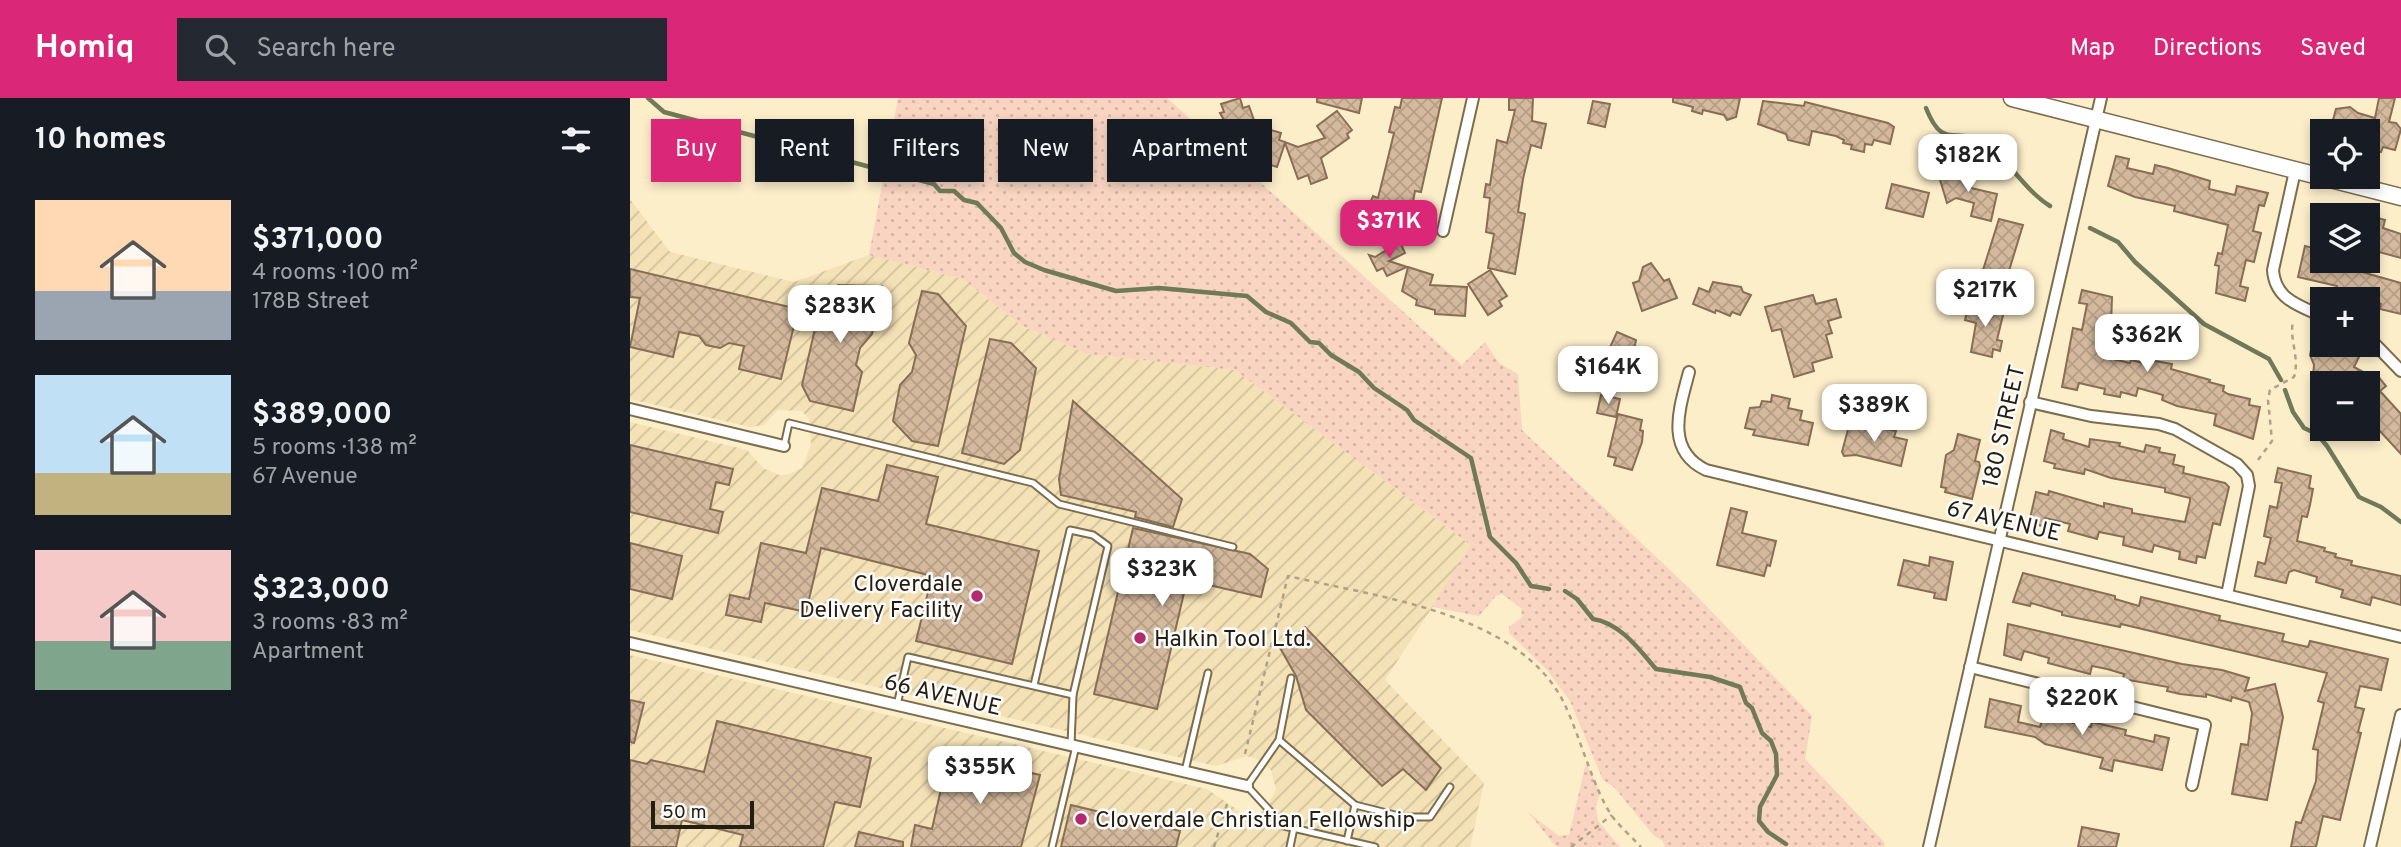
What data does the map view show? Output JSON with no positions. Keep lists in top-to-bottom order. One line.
{"streets":{"street":["180 STREET","67 AVENUE","66 AVENUE"]},"crossings":[["180 STREET","67 AVENUE"]],"places":["Cloverdale Delivery Facility","Halkin Tool Ltd.","Cloverdale Christian Fellowship"],"scale_bar":"50 m","page":{"header":"Homiq","search":"Search here","nav":["Map","Directions","Saved"],"heading":"10 homes","map_buttons":["+","−"],"chip":["Buy","Rent","Filters","New","Apartment"],"price":["$182K","$371K","$217K","$283K","$362K","$164K","$389K","$323K","$220K","$355K"],"list":[{"name":"$371,000","note":"4 rooms · 100 m² · 178B Street"},{"name":"$389,000","note":"5 rooms · 138 m² · 67 Avenue"},{"name":"$323,000","note":"3 rooms · 83 m² · Apartment"}],"scale":"50 m"}}
